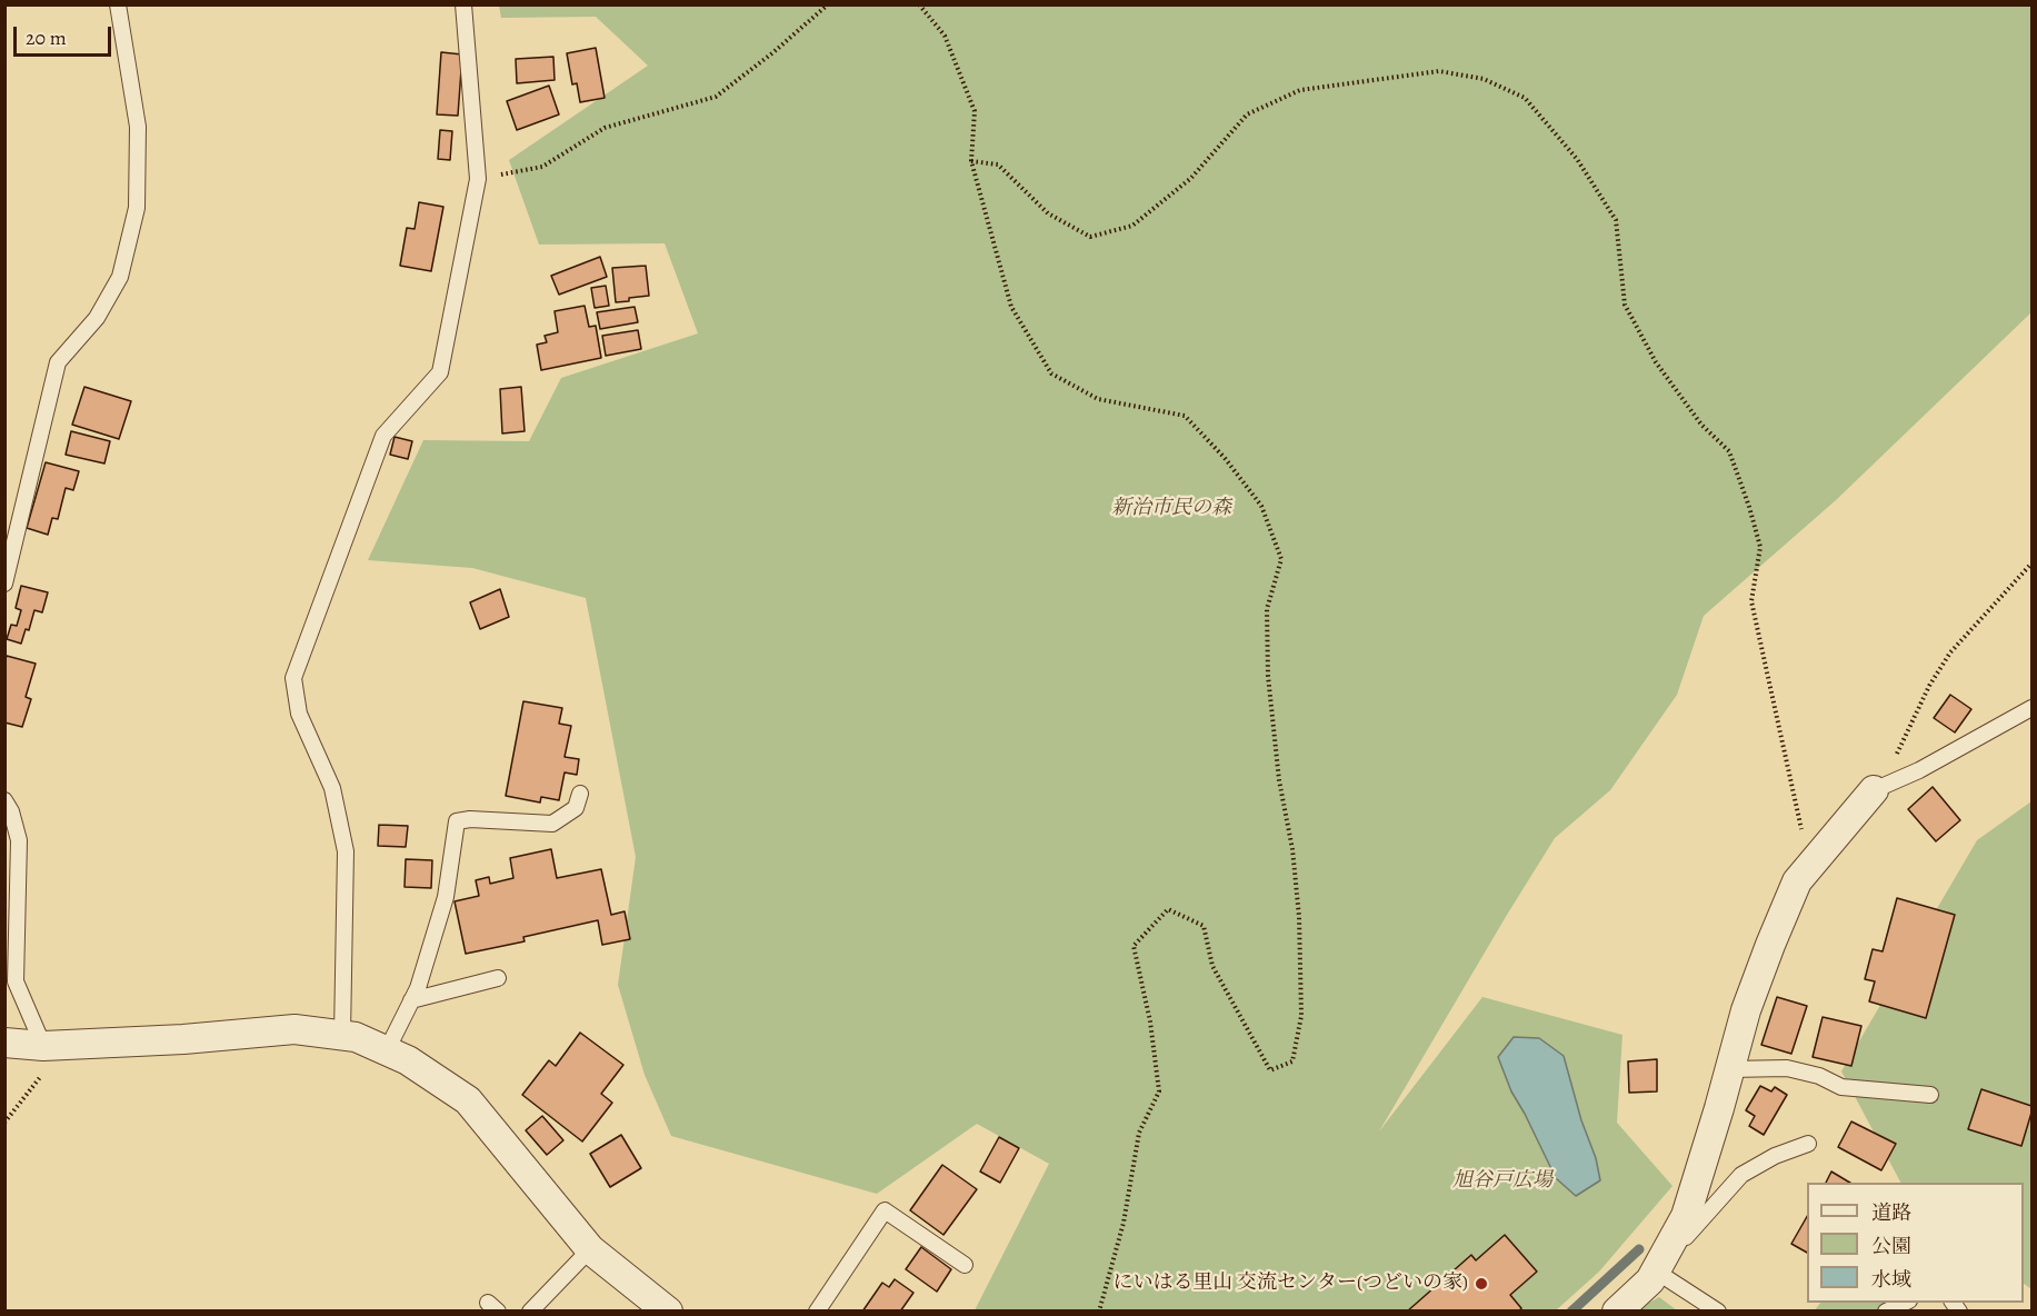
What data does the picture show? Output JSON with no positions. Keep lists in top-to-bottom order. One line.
{"parks":["新治市民の森","旭谷戸広場"],"places":["にいはる里山 交流センター(つどいの家)"],"legend":["道路","公園","水域"],"scale_bar":"20 m"}
